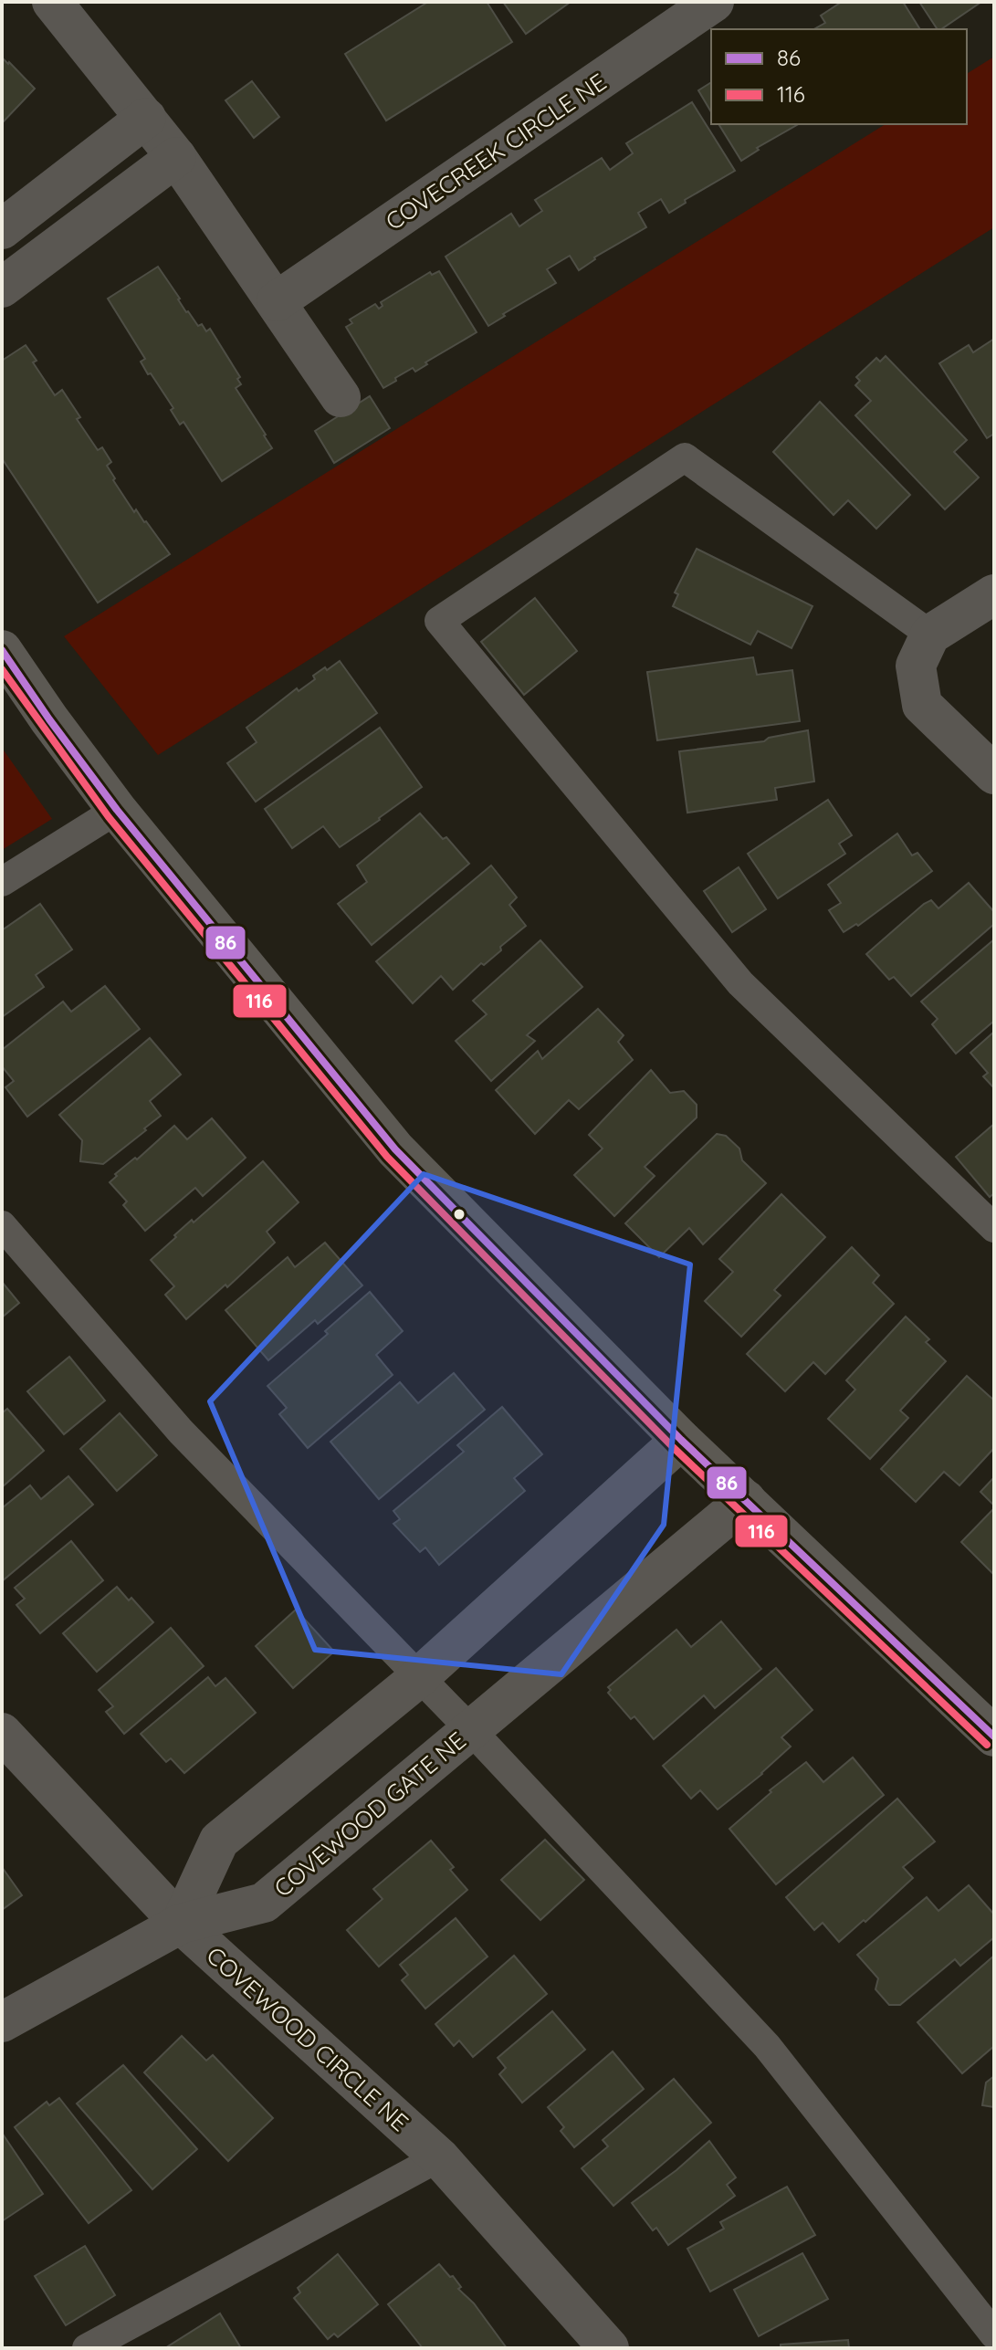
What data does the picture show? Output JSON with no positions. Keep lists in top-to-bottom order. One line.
{"streets":{"street":["COVECREEK CIRCLE NE","COVEWOOD GATE NE","COVEWOOD CIRCLE NE"]},"crossings":[["COVEWOOD GATE NE","COVEWOOD CIRCLE NE"]],"lines":["transit line 86","transit line 116"],"legend":["86","116"]}
